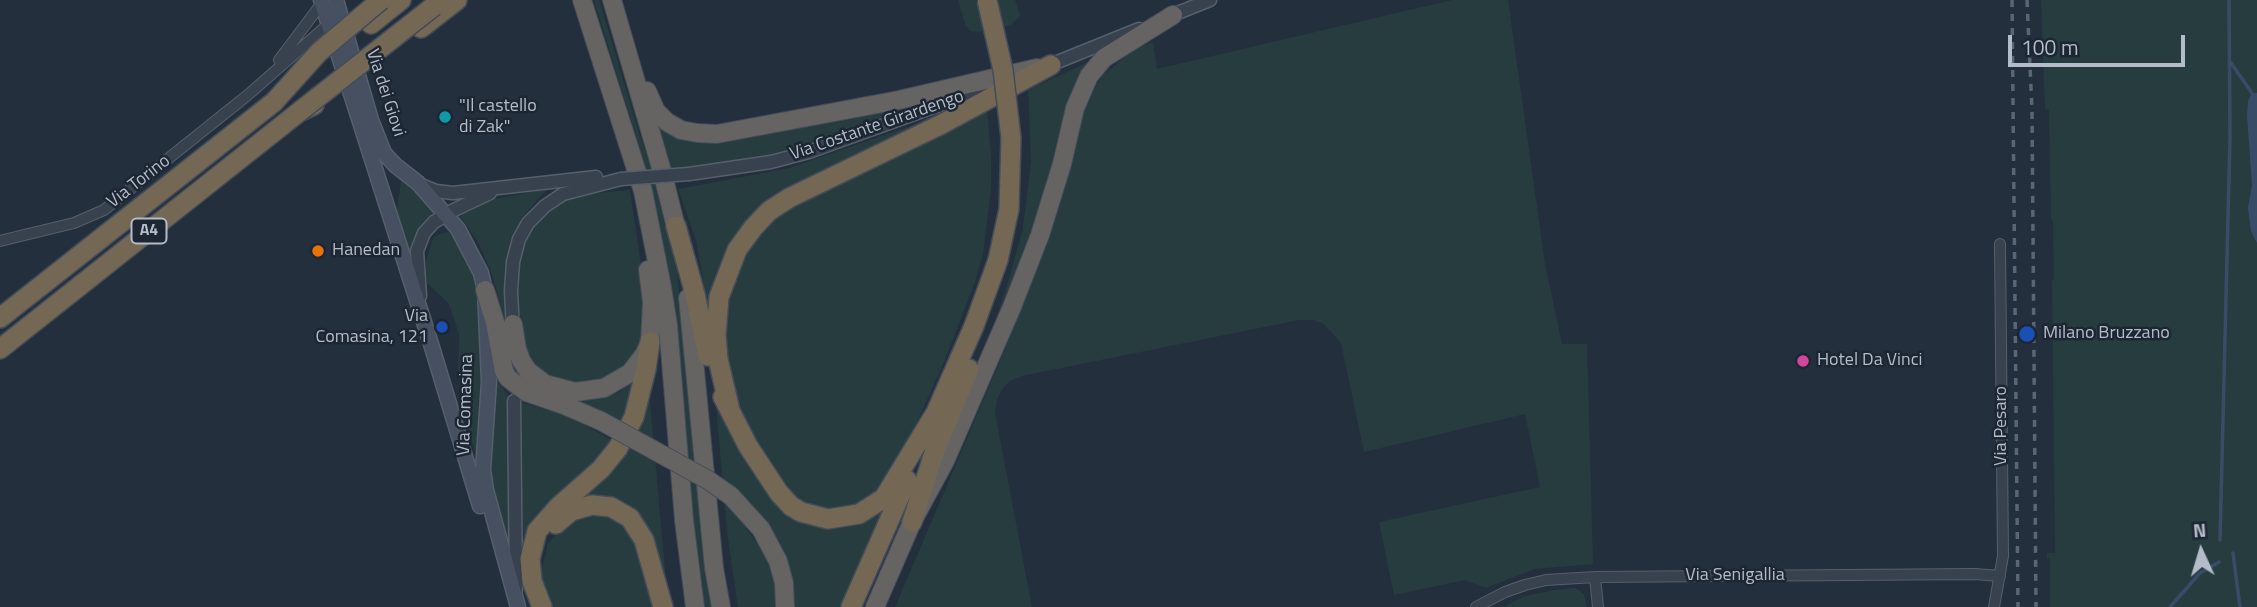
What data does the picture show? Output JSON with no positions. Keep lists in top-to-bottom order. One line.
{"streets":{"highway":["A4"],"main road":["Via dei Giovi","Via Comasina"],"street":["Via Costante Girardengo","Via Torino","Via Pesaro","Via Senigallia"]},"crossings":[["Via dei Giovi","Via Costante Girardengo"],["Via dei Giovi","Via Torino"],["Via dei Giovi","Via Comasina"],["Via Costante Girardengo","Via Comasina"],["Via Pesaro","Via Senigallia"]],"places":["\"Il castello di Zak\"","Hanedan","Via Comasina, 121","Milano Bruzzano","Hotel Da Vinci"],"scale_bar":"100 m","north":"top"}
